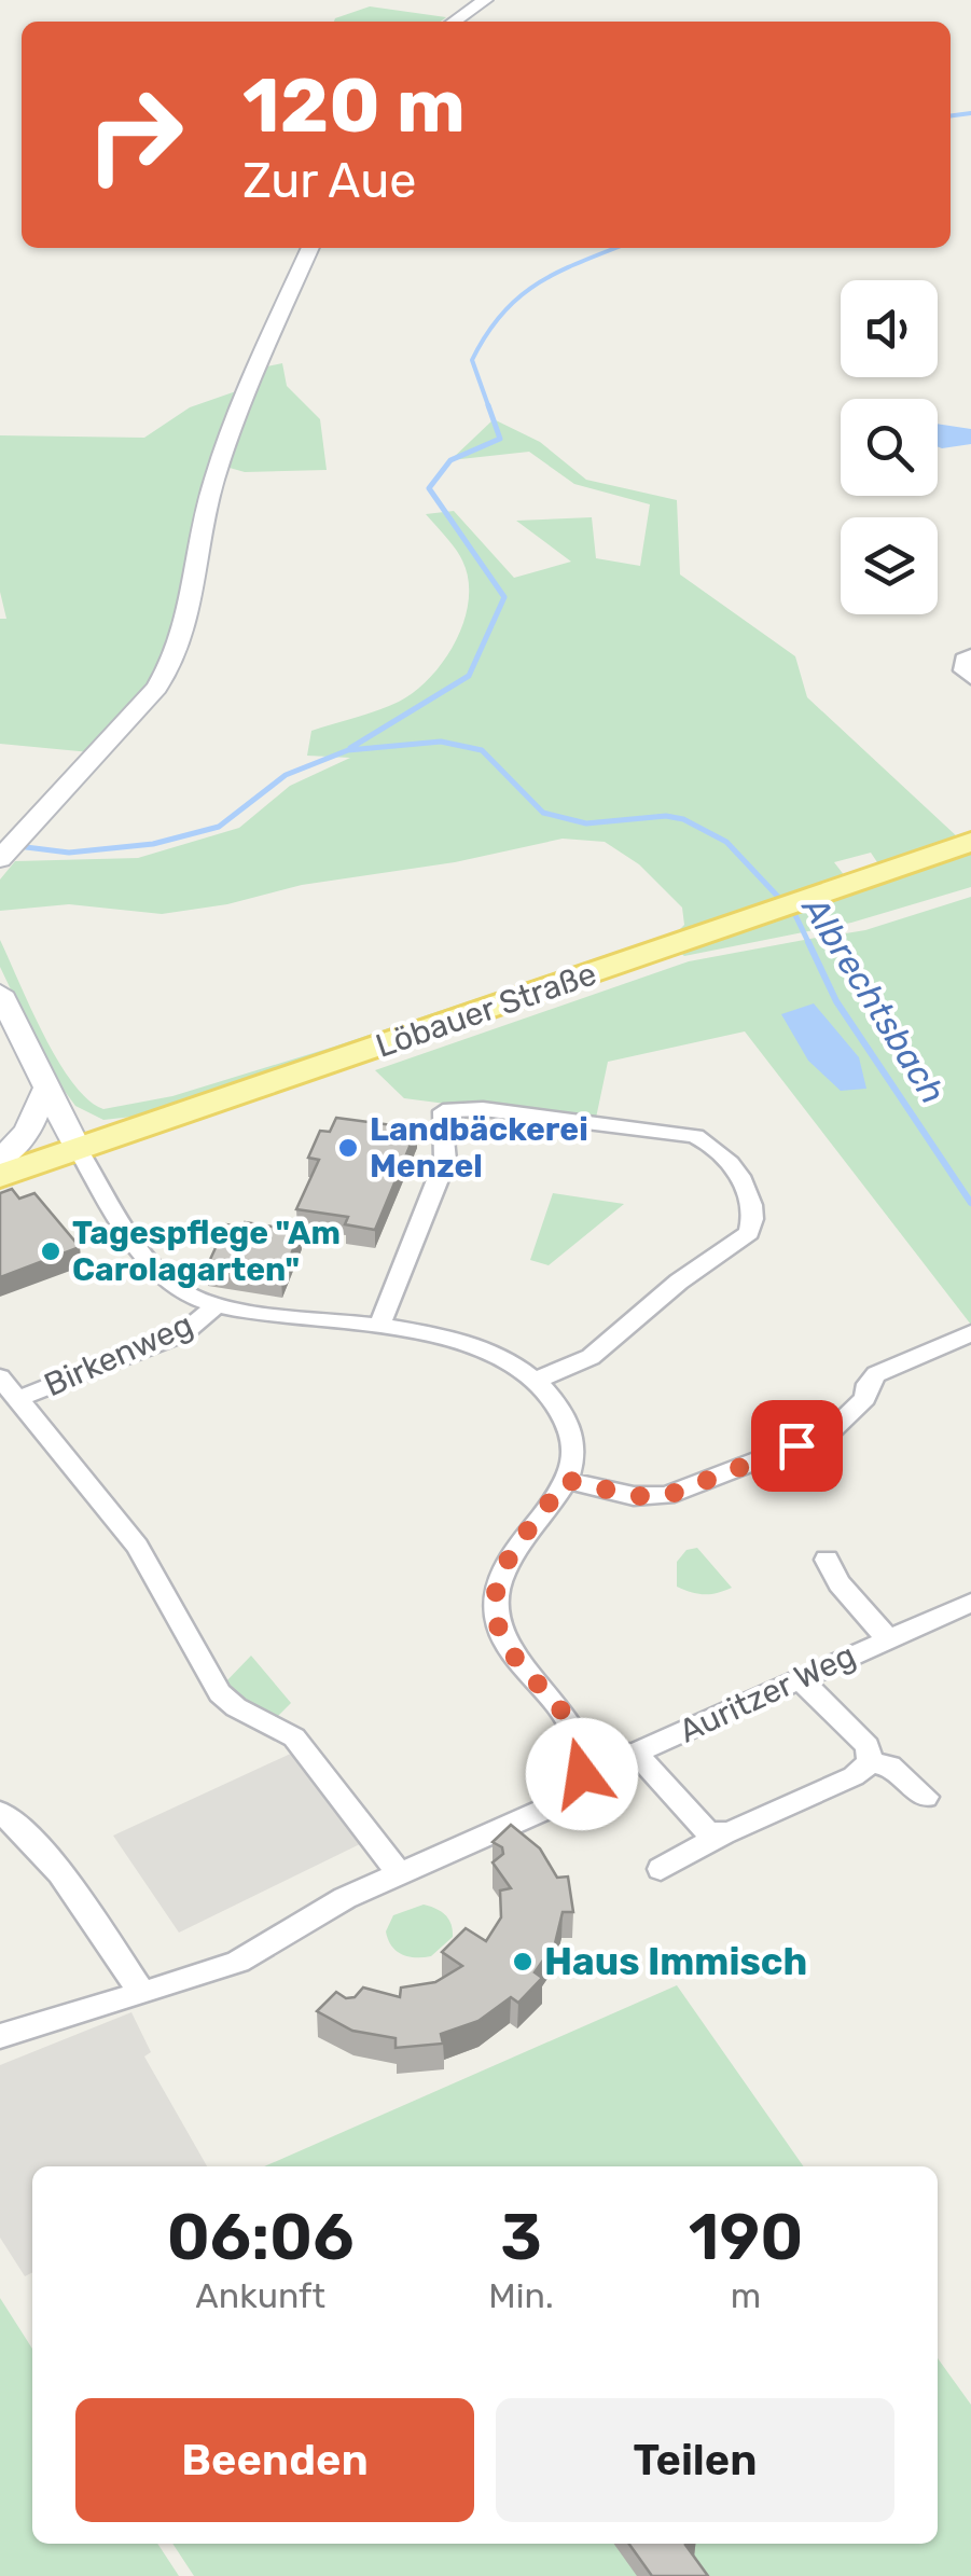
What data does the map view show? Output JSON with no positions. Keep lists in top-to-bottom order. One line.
{"streets":{"main road":["Löbauer Straße"],"street":["Birkenweg","Auritzer Weg"]},"water":["Albrechtsbach"],"places":["Landbäckerei Menzel","Tagespflege \"Am Carolagarten\"","Haus Immisch"],"page":{"turn":["120 m","Zur Aue"],"eta":["06:06","Ankunft","3","Min.","190","m"],"buttons":["Beenden","Teilen"]}}
